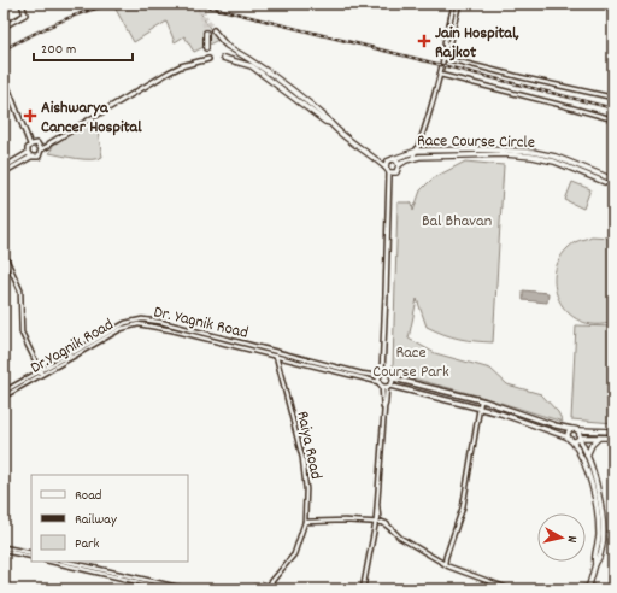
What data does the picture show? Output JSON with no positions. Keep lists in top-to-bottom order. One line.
{"streets":{"main road":["Race Course Circle"],"street":["Dr. Yagnik Road","Dr.Yagnik Road","Raiya Road"]},"crossings":[["Dr. Yagnik Road","Raiya Road"],["Dr.Yagnik Road","Raiya Road"]],"parks":["Bal Bhavan","Race Course Park"],"places":{"health":["Jain Hospital, Rajkot","Aishwarya Cancer Hospital"]},"legend":["Road","Railway","Park"],"scale_bar":"200 m","north":"right"}
